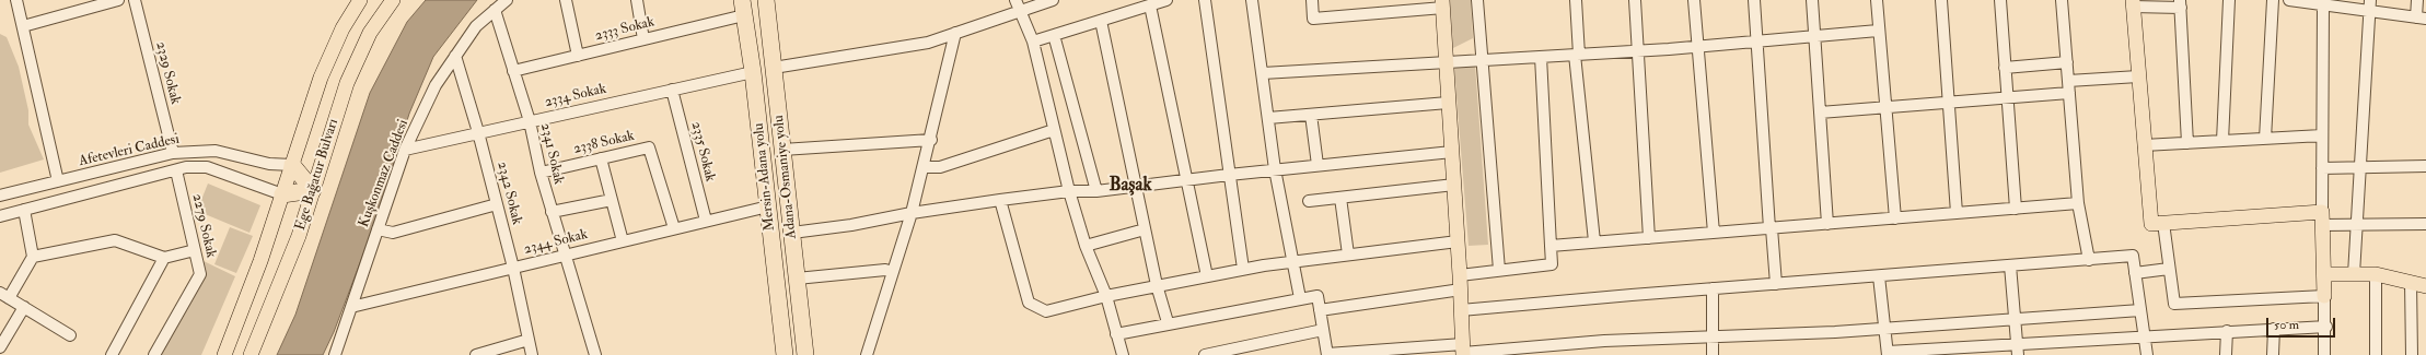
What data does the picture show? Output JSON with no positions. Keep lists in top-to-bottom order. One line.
{"streets":{"highway":["Mersin-Adana yolu","Adana-Osmaniye yolu"],"main road":["Ege Bağatur Bulvarı"],"street":["2333 Sokak","2329 Sokak","2334 Sokak","2338 Sokak","Afetevleri Caddesi","2335 Sokak","2341 Sokak","Kuşkonmaz Caddesi","2342 Sokak","2279 Sokak","2344 Sokak"]},"crossings":[["2333 Sokak","2341 Sokak"],["2333 Sokak","Mersin-Adana yolu"],["2329 Sokak","Afetevleri Caddesi"],["2334 Sokak","2335 Sokak"],["2334 Sokak","2341 Sokak"],["2334 Sokak","Kuşkonmaz Caddesi"],["2334 Sokak","Mersin-Adana yolu"],["2334 Sokak","2342 Sokak"],["2338 Sokak","2341 Sokak"],["2338 Sokak","2344 Sokak"],["Afetevleri Caddesi","Ege Bağatur Bulvarı"],["Afetevleri Caddesi","2279 Sokak"],["2335 Sokak","2344 Sokak"],["2341 Sokak","Kuşkonmaz Caddesi"],["2341 Sokak","2344 Sokak"],["Kuşkonmaz Caddesi","2342 Sokak"],["Kuşkonmaz Caddesi","2344 Sokak"],["Mersin-Adana yolu","2344 Sokak"],["2342 Sokak","2344 Sokak"]],"districts":["Başak"],"scale_bar":"50 m"}
